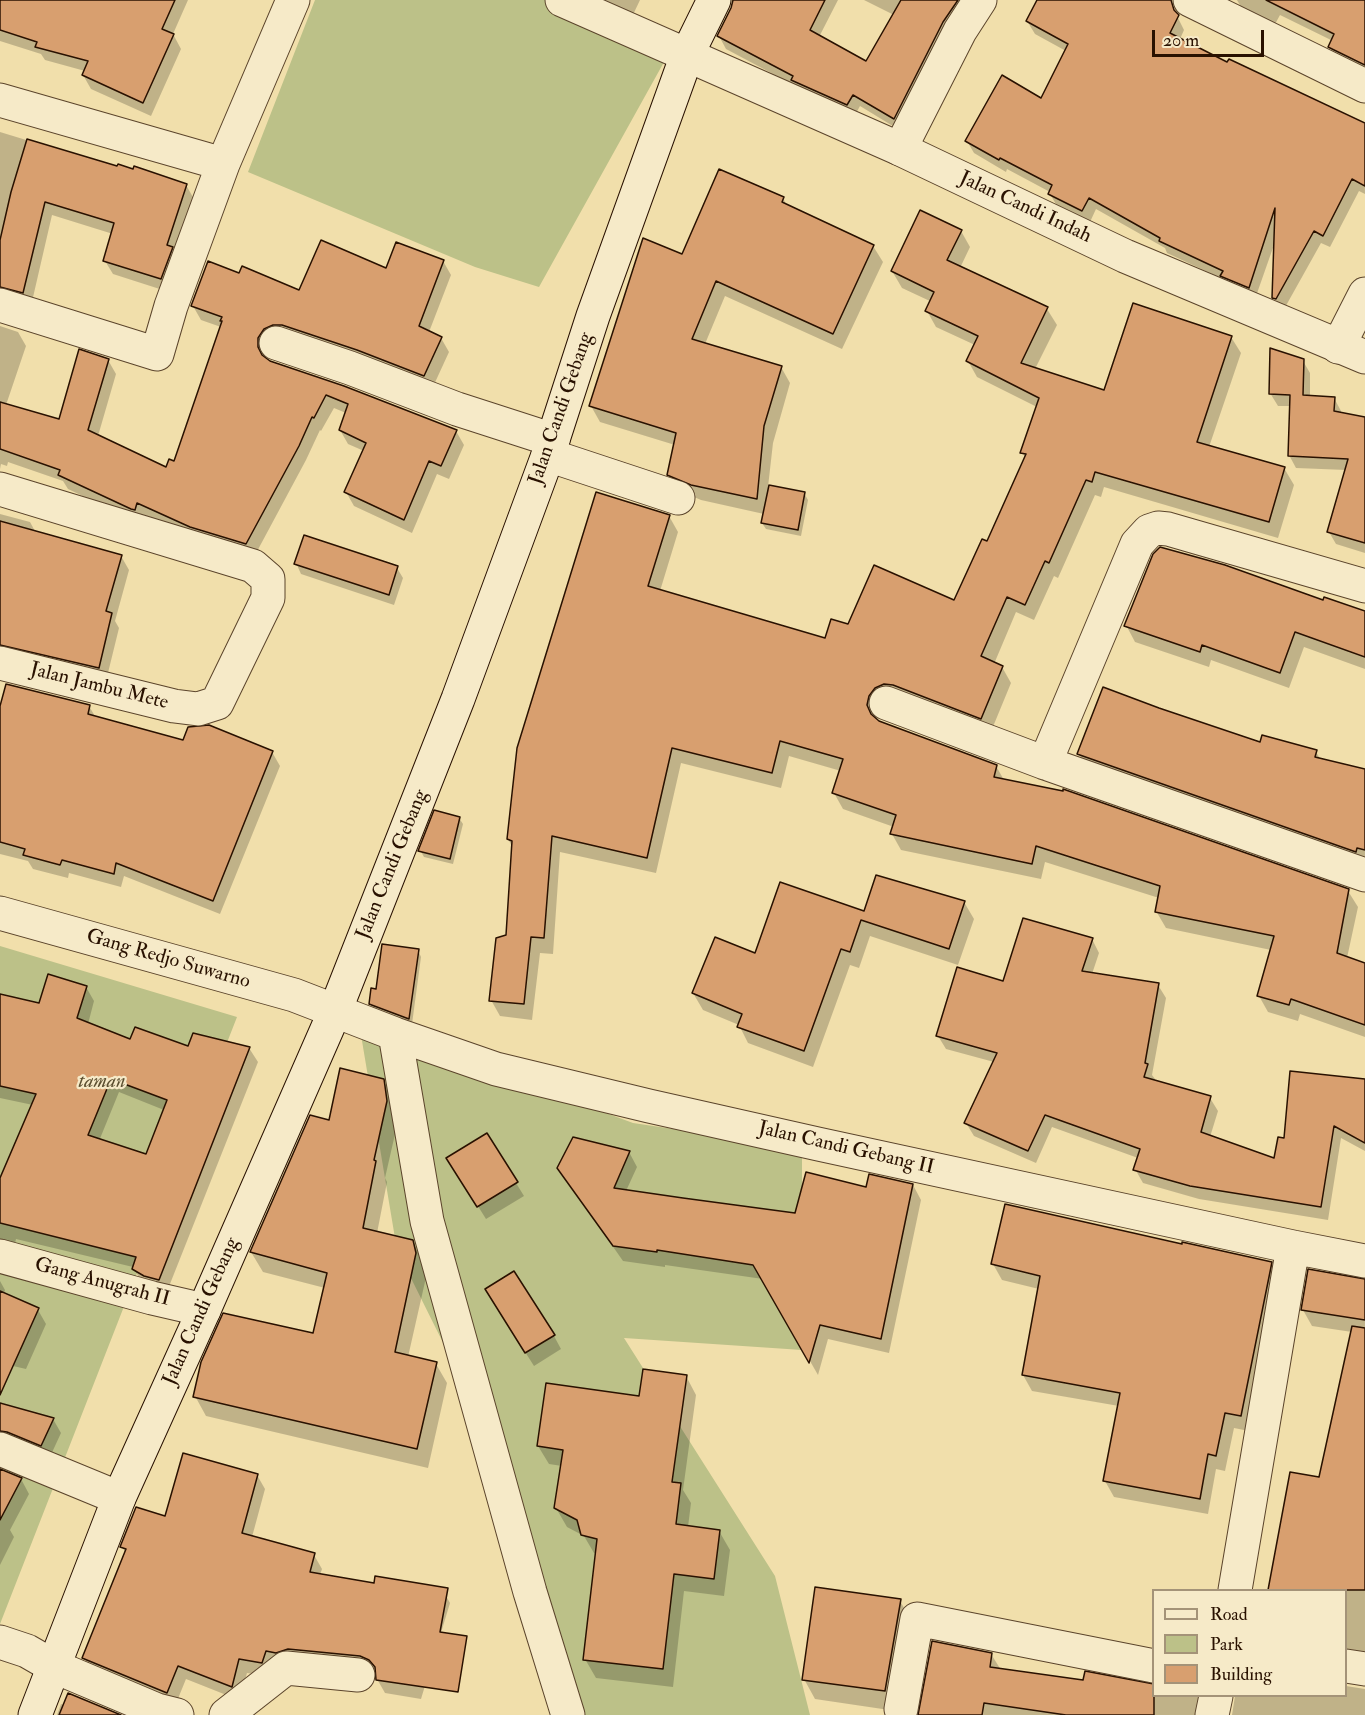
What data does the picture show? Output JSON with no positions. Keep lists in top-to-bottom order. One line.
{"streets":{"street":["Jalan Candi Indah","Jalan Candi Gebang","Jalan Jambu Mete","Gang Redjo Suwarno","Jalan Candi Gebang II","Gang Anugrah II"]},"crossings":[["Jalan Candi Indah","Jalan Candi Gebang"],["Jalan Candi Gebang","Gang Redjo Suwarno"],["Jalan Candi Gebang","Jalan Candi Gebang II"],["Jalan Candi Gebang","Gang Anugrah II"],["Gang Redjo Suwarno","Jalan Candi Gebang II"]],"parks":["taman"],"legend":["Road","Park","Building"],"scale_bar":"20 m"}
